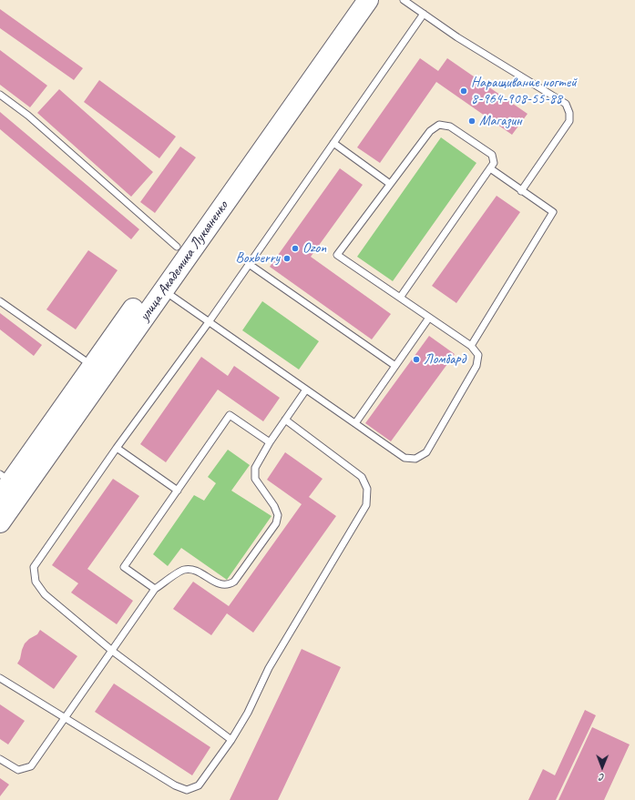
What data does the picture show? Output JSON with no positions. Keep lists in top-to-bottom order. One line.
{"streets":{"highway":["улица Академика Лукьяненко"]},"places":["Наращивание ногтей 8-964-908-55-88","Магазин","Ozon","Boxberry","Ломбард"],"north":"bottom"}
